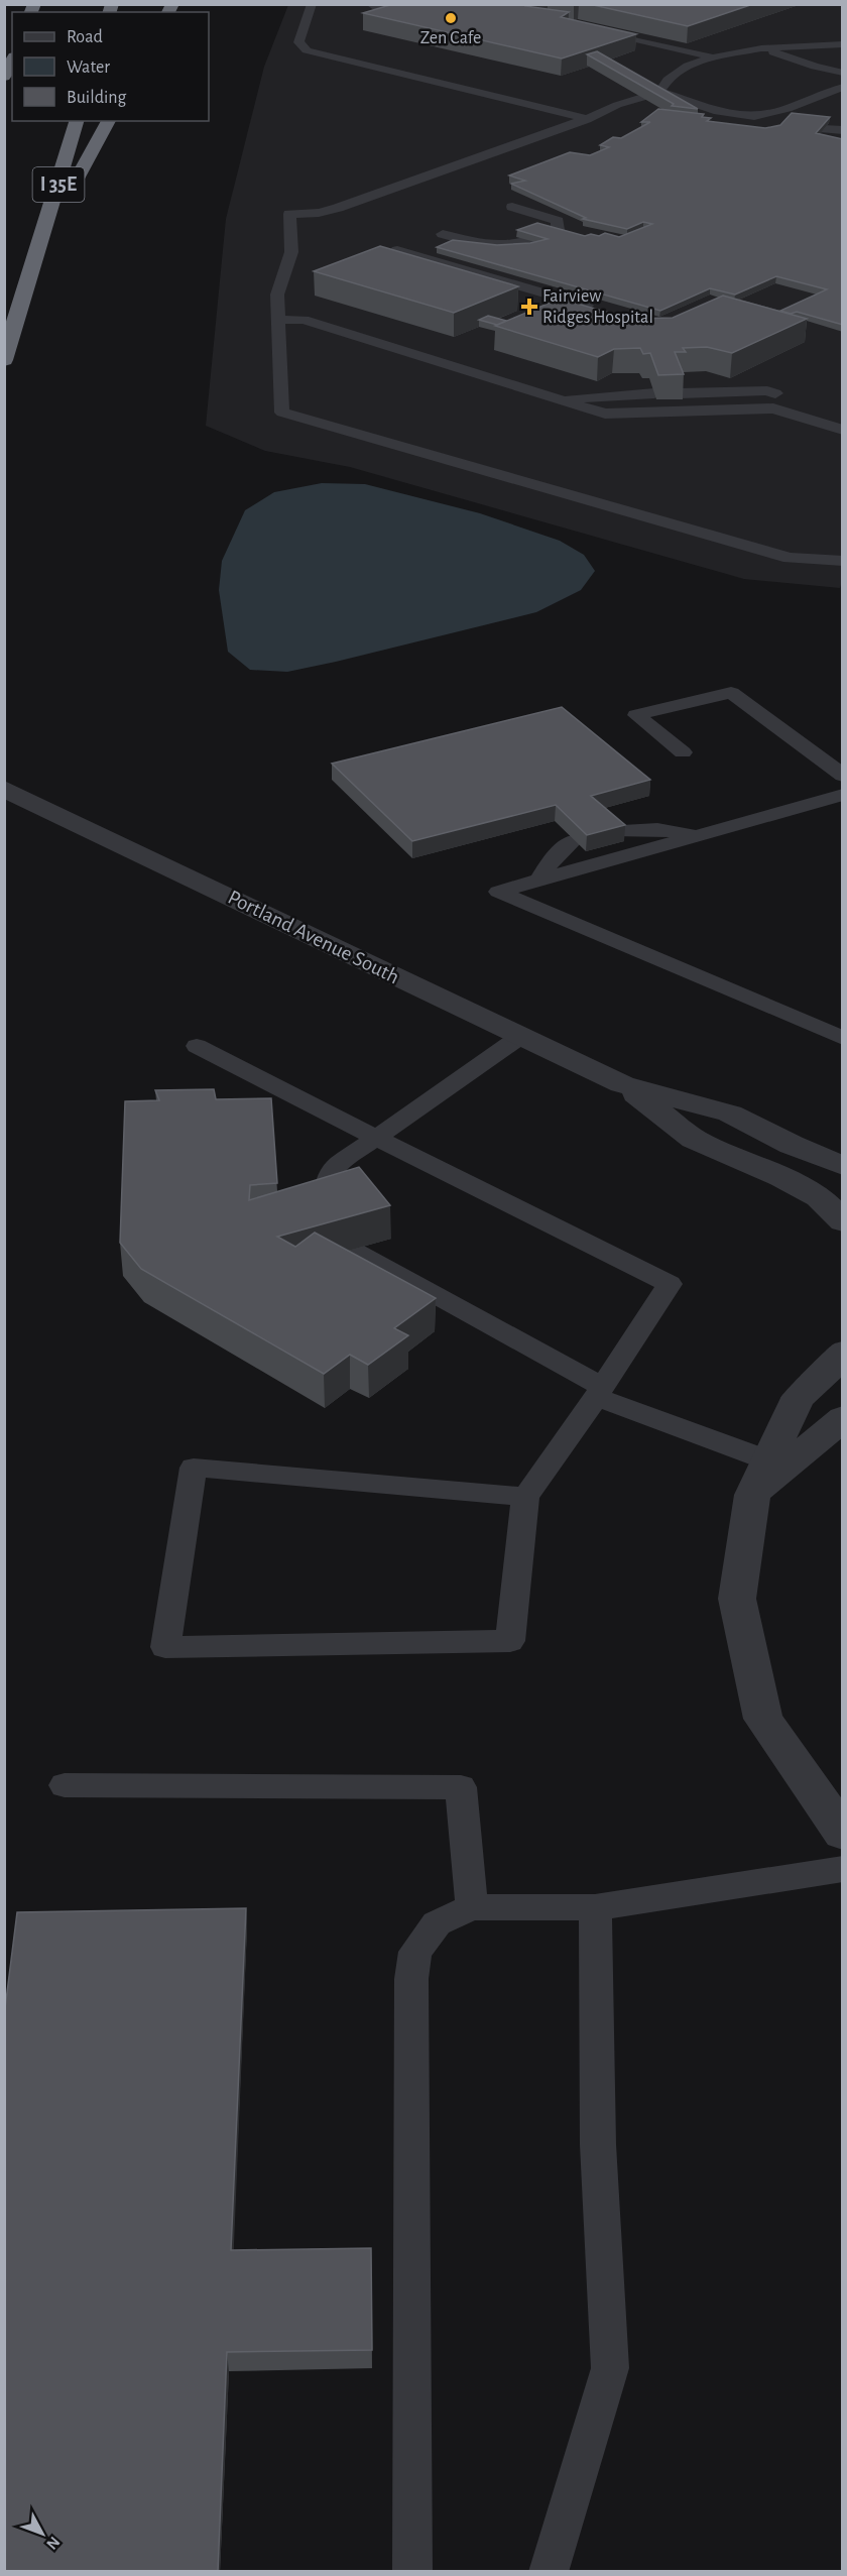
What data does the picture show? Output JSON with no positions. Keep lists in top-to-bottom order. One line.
{"streets":{"highway":["I 35E"],"street":["Portland Avenue South"]},"places":{"other":["Zen Cafe"],"health":["Fairview Ridges Hospital"]},"legend":["Road","Water","Building"],"north":"bottom right"}
